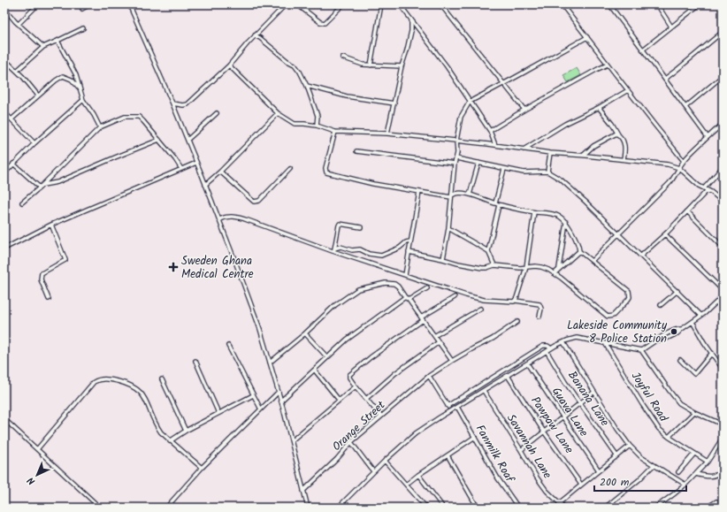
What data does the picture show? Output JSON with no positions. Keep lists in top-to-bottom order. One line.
{"streets":{"street":["Joyful Road","Banana Lane","Guava Lane","Pawpaw Lane","Orange Street","Savannah Lane","Fanmilk Roaf"]},"places":{"health":["Sweden Ghana Medical Centre"],"other":["Lakeside Community 8 Police Station"]},"scale_bar":"200 m","north":"bottom left"}
